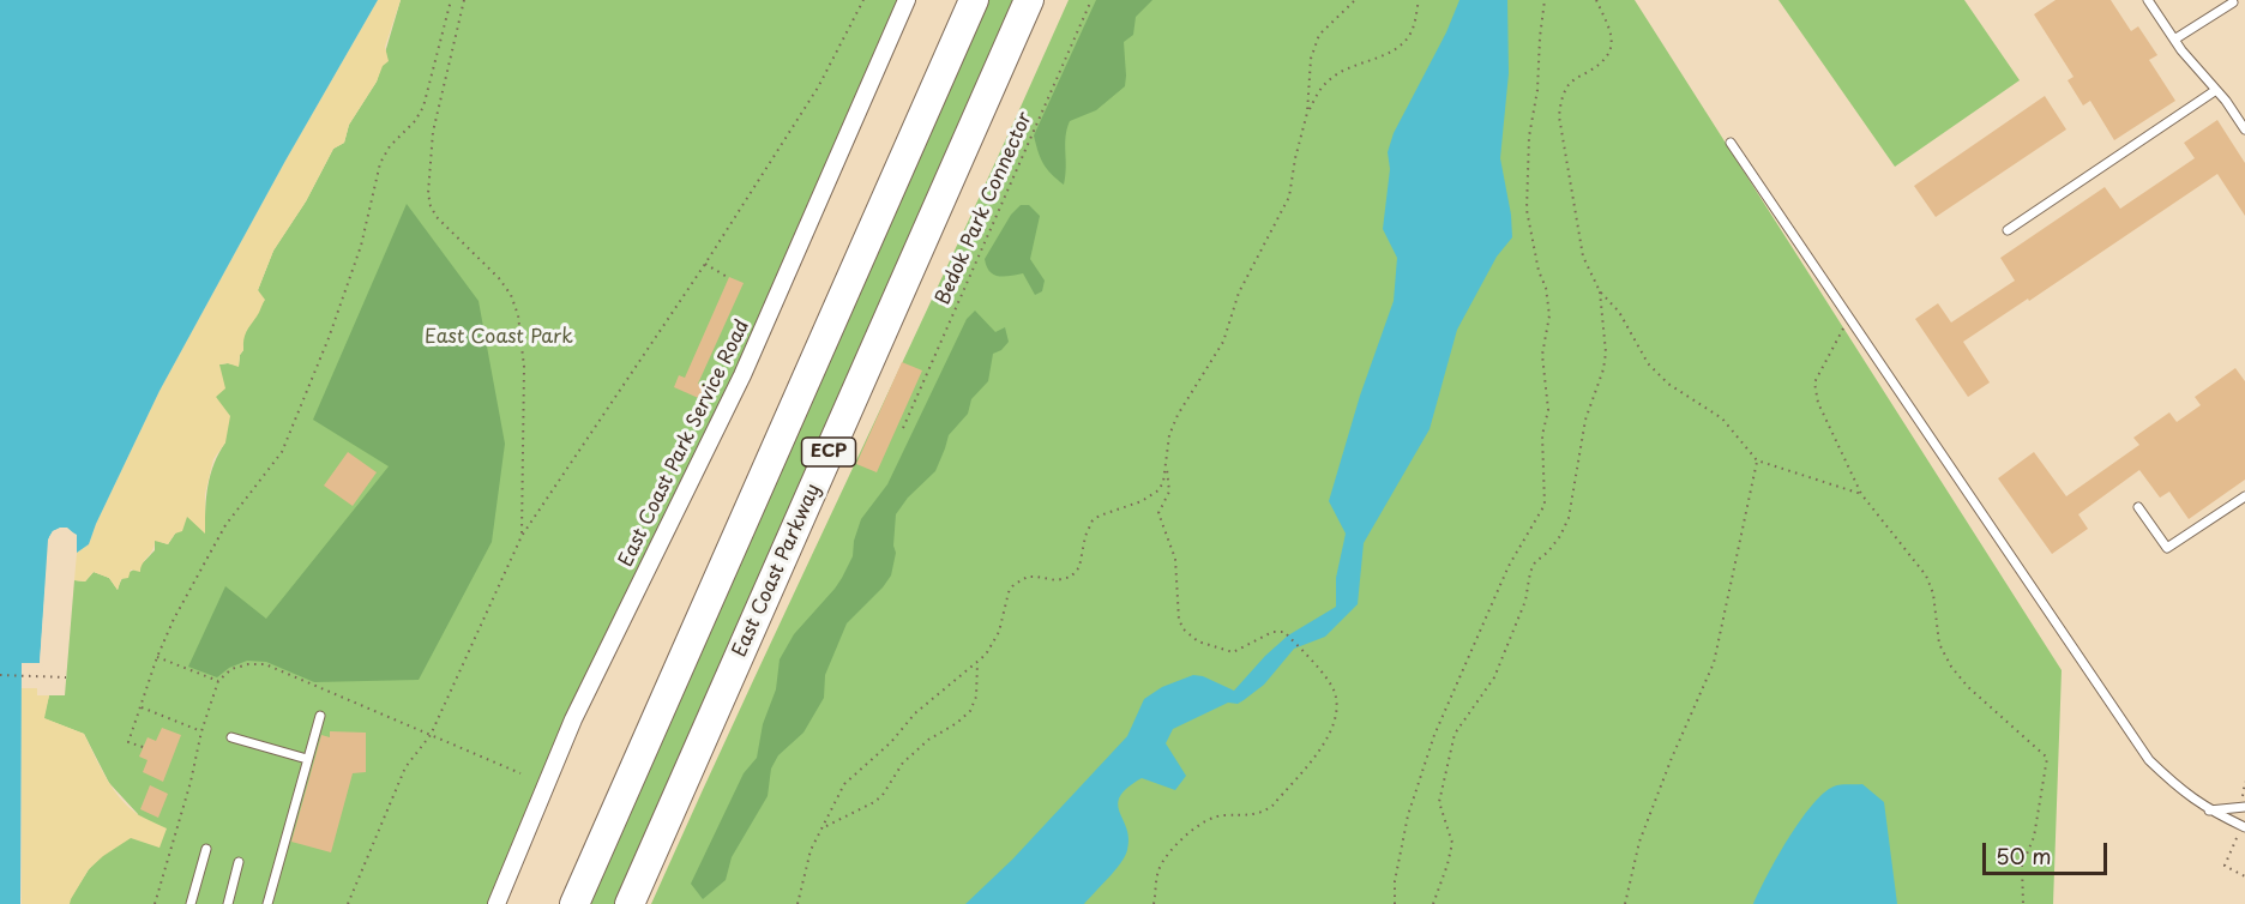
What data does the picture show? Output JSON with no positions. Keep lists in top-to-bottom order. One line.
{"streets":{"highway":["ECP","East Coast Parkway"],"street":["East Coast Park Service Road"],"path":["Bedok Park Connector"]},"parks":["East Coast Park"],"scale_bar":"50 m"}
